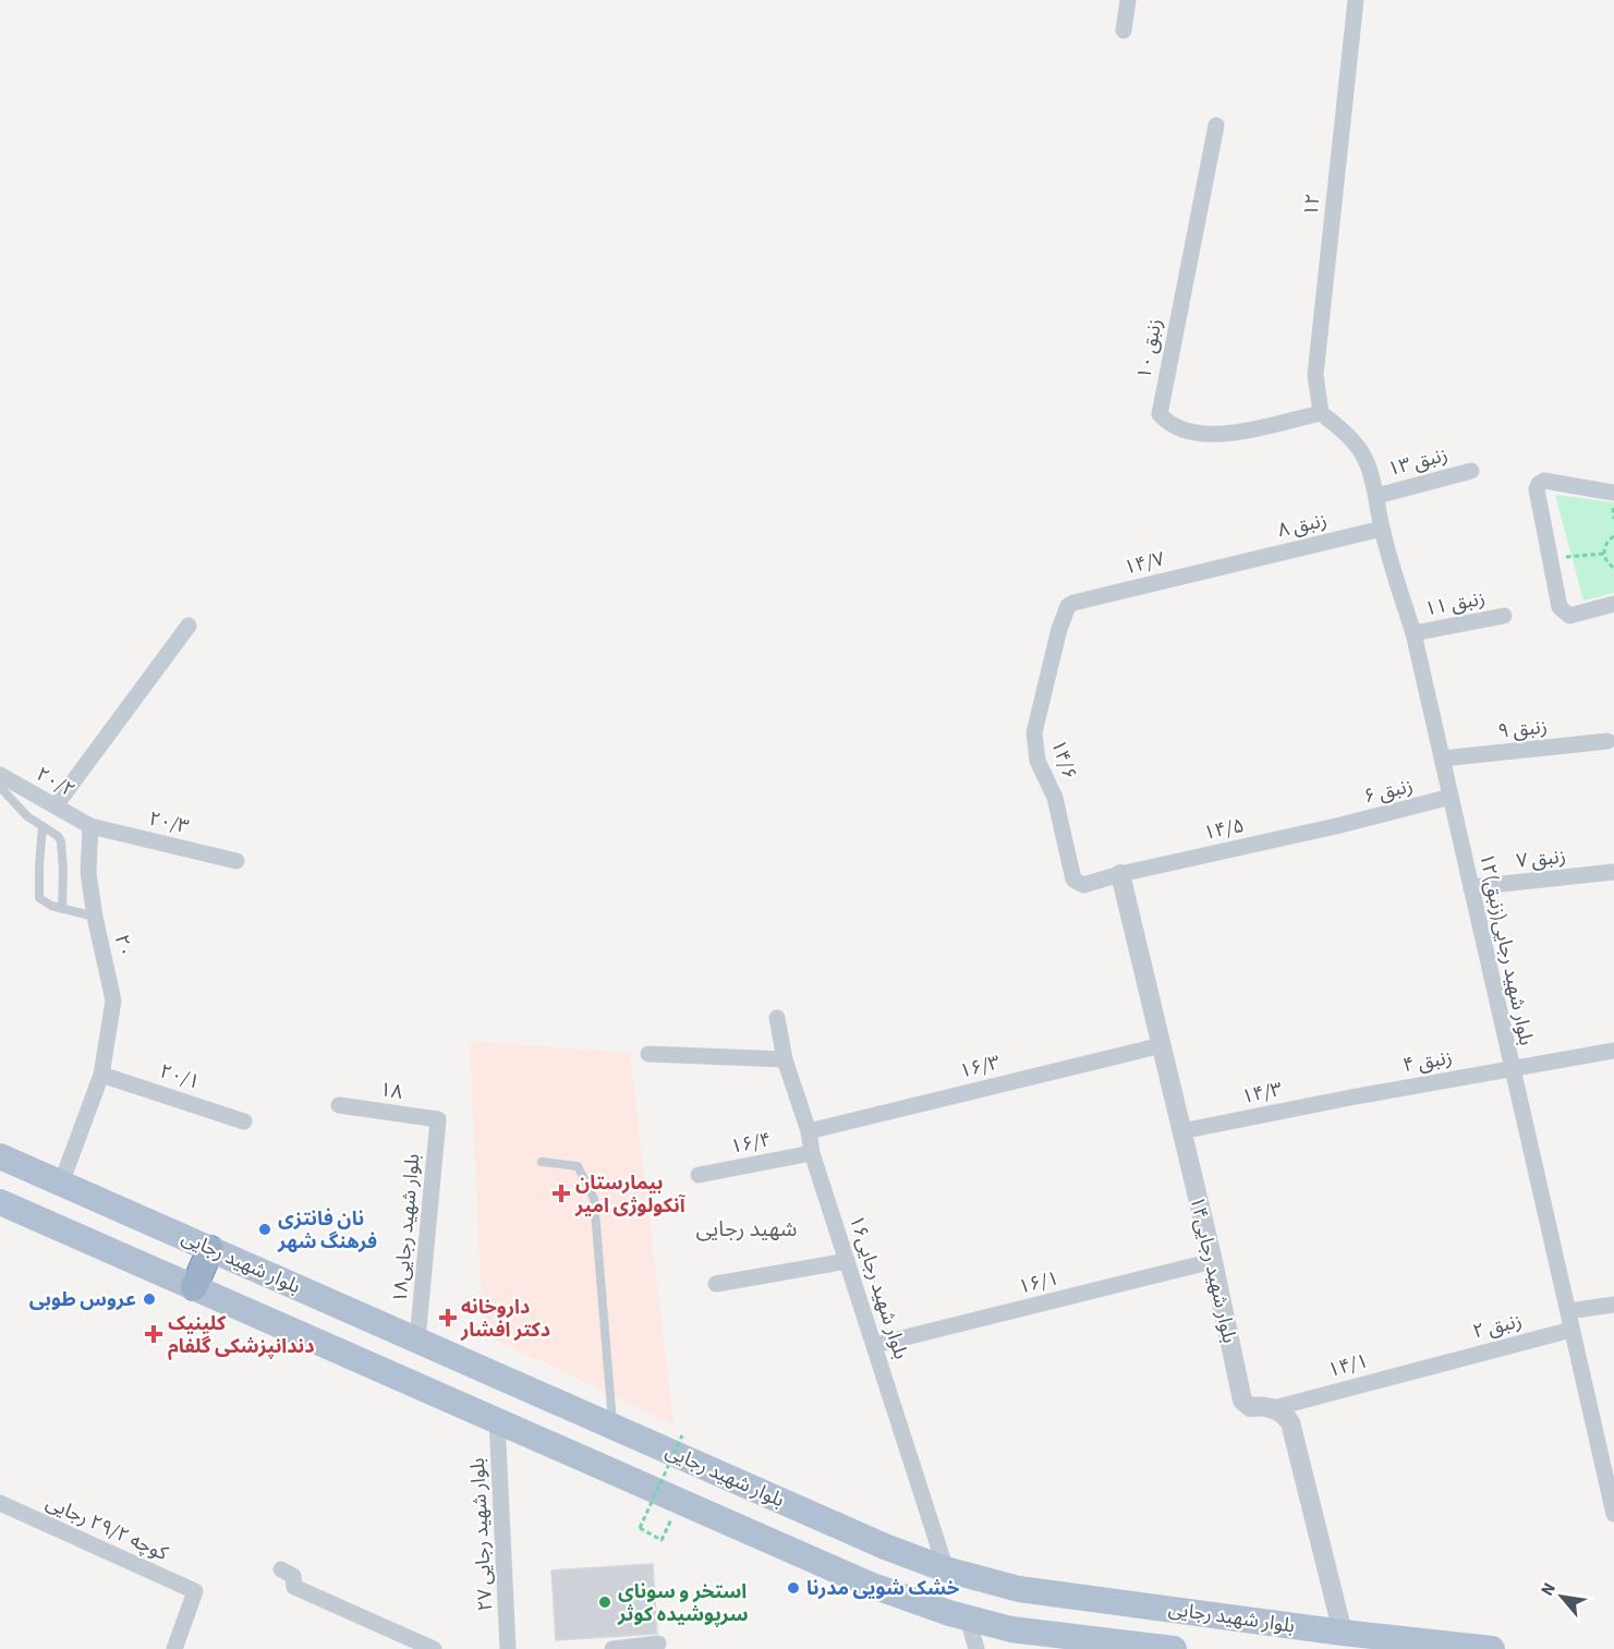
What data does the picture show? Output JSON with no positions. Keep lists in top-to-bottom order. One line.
{"streets":{"main road":["بلوار شهید رجایی"],"street":["۱۲","زنبق ۱۰","زنبق ۱۳","زنبق ۸","۱۴/۷","زنبق ۱۱","زنبق ۹","۱۴/۶","۲۰/۲","زنبق ۶","۲۰/۳","۱۴/۵","زنبق ۷","۲۰","۱۲بلوار شهید رجایی(زنبق)","زنبق ۴","۱۶/۳","۲۰/۱","۱۸","۱۴/۳","۱۶/۴","بلوار شهید رجایی۱۸","بلوار شهید رجایی۱۴","۱۶/۱","بلوار شهید رجایی۱۶","زنبق ۲","۱۴/۱","کوچه ۲۹/۲ رجایی","۲۷ بلوار شهید رجایی"]},"crossings":[["۱۲","زنبق ۱۰"],["۱۲","۱۲بلوار شهید رجایی(زنبق)"],["زنبق ۱۰","۱۲بلوار شهید رجایی(زنبق)"],["زنبق ۱۳","۱۲بلوار شهید رجایی(زنبق)"],["زنبق ۸","۱۴/۷"],["زنبق ۸","۱۲بلوار شهید رجایی(زنبق)"],["۱۴/۷","۱۴/۶"],["زنبق ۱۱","۱۲بلوار شهید رجایی(زنبق)"],["زنبق ۹","۱۲بلوار شهید رجایی(زنبق)"],["۱۴/۶","۱۴/۵"],["۱۴/۶","بلوار شهید رجایی۱۴"],["۲۰/۲","۲۰/۳"],["۲۰/۲","۲۰"],["زنبق ۶","۱۴/۵"],["زنبق ۶","۱۲بلوار شهید رجایی(زنبق)"],["۲۰/۳","۲۰"],["۱۴/۵","بلوار شهید رجایی۱۴"],["زنبق ۷","۱۲بلوار شهید رجایی(زنبق)"],["۲۰","۲۰/۱"],["۲۰","بلوار شهید رجایی"],["۱۲بلوار شهید رجایی(زنبق)","زنبق ۴"],["۱۲بلوار شهید رجایی(زنبق)","زنبق ۲"],["زنبق ۴","۱۴/۳"],["۱۶/۳","بلوار شهید رجایی۱۴"],["۱۶/۳","بلوار شهید رجایی۱۶"],["۱۸","بلوار شهید رجایی۱۸"],["۱۴/۳","بلوار شهید رجایی۱۴"],["۱۶/۴","بلوار شهید رجایی۱۶"],["بلوار شهید رجایی۱۸","بلوار شهید رجایی"],["بلوار شهید رجایی","بلوار شهید رجایی۱۶"],["بلوار شهید رجایی","۲۷ بلوار شهید رجایی"],["بلوار شهید رجایی۱۴","۱۶/۱"],["بلوار شهید رجایی۱۴","۱۴/۱"],["۱۶/۱","بلوار شهید رجایی۱۶"],["زنبق ۲","۱۴/۱"]],"districts":["شهید رجایی"],"places":{"health":["بیمارستان آنکولوژی امیر","داروخانه دکتر افشار","کلینیک دندانپزشکی گلفام"],"other":["نان فانتزی فرهنگ شهر","عروس طوبی","خشک شویی مدرنا","استخر و سونای سرپوشیده کوثر"]},"north":"top left"}
